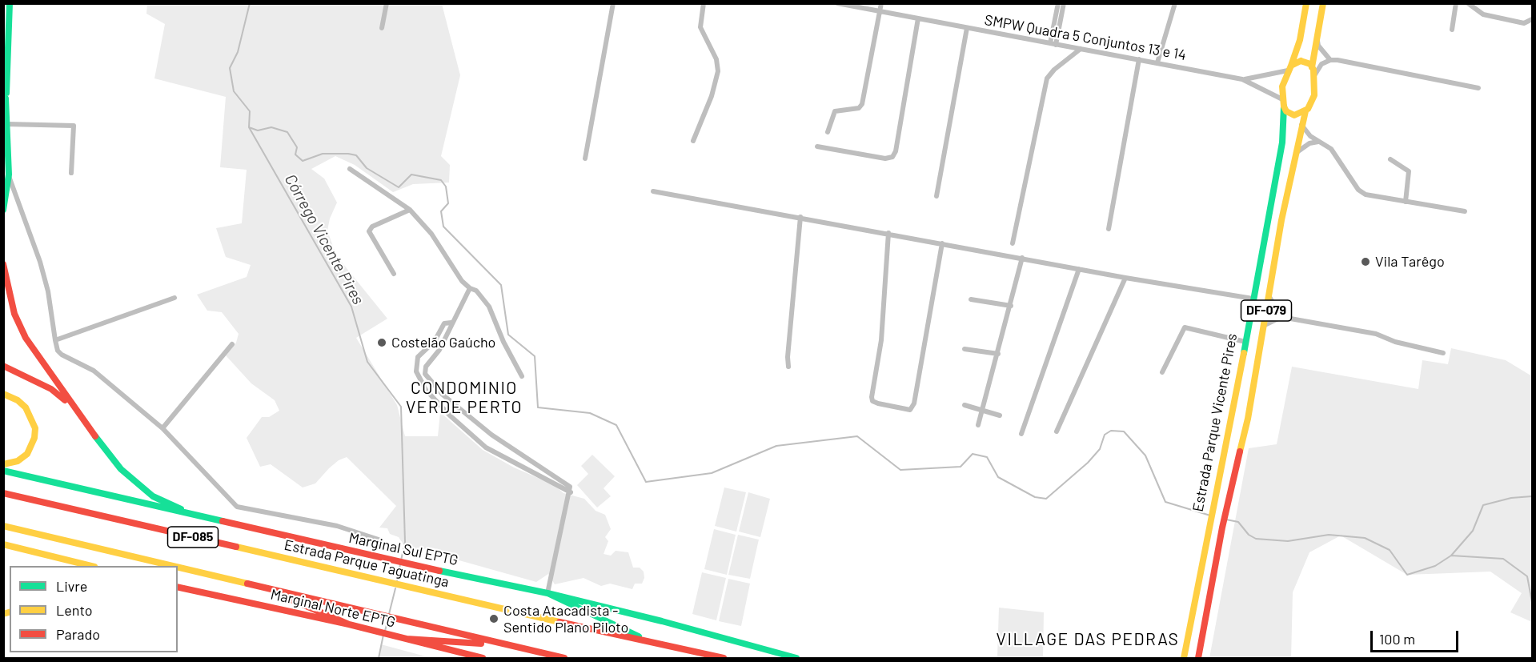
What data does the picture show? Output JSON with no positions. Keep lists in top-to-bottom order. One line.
{"streets":{"main road":["DF-079","Estrada Parque Vicente Pires","DF-085","Marginal Sul EPTG","Estrada Parque Taguatinga","Marginal Norte EPTG"],"street":["SMPW Quadra 5 Conjuntos 13 e 14"]},"crossings":[["SMPW Quadra 5 Conjuntos 13 e 14","DF-079"],["SMPW Quadra 5 Conjuntos 13 e 14","Estrada Parque Vicente Pires"],["DF-079","Estrada Parque Vicente Pires"]],"districts":["CONDOMINIO VERDE PERTO","VILLAGE DAS PEDRAS"],"water":["Córrego Vicente Pires"],"places":["Vila Tarêgo","Costelão Gaúcho","Costa Atacadista - Sentido Plano Piloto"],"legend":["Livre","Lento","Parado"],"scale_bar":"100 m"}
